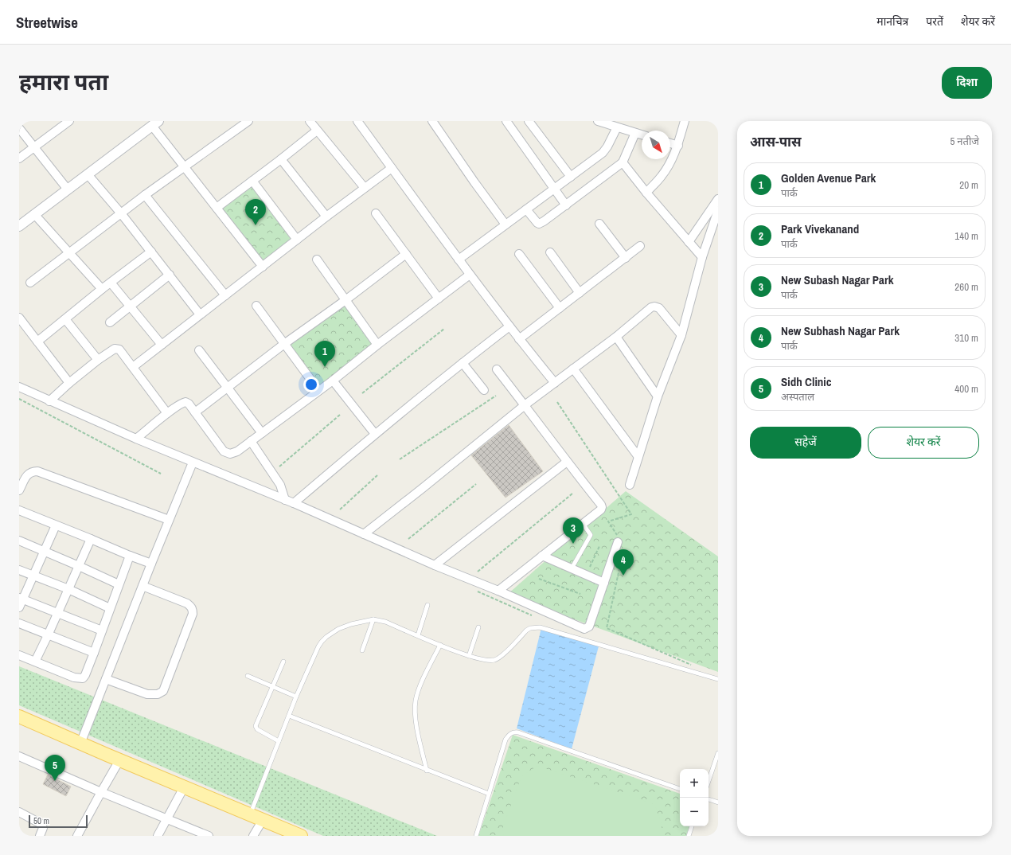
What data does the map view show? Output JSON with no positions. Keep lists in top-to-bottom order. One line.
{"scale_bar":"50 m","north":"bottom right","page":{"header":"Streetwise","nav":["मानचित्र","परतें","शेयर करें"],"title":"हमारा पता","buttons":["दिशा",["सहेजें","शेयर करें"]],"heading":["आस-पास","5 नतीजे"],"list":[{"mark":"1","name":"Golden Avenue Park","note":"पार्क","value":"20 m"},{"mark":"2","name":"Park Vivekanand","note":"पार्क","value":"140 m"},{"mark":"3","name":"New Subash Nagar Park","note":"पार्क","value":"260 m"},{"mark":"4","name":"New Subhash Nagar Park","note":"पार्क","value":"310 m"},{"mark":"5","name":"Sidh Clinic","note":"अस्पताल","value":"400 m"}],"pins":["2","1","3","4","5"],"map_buttons":["+","−"],"scale":"50 m"}}
